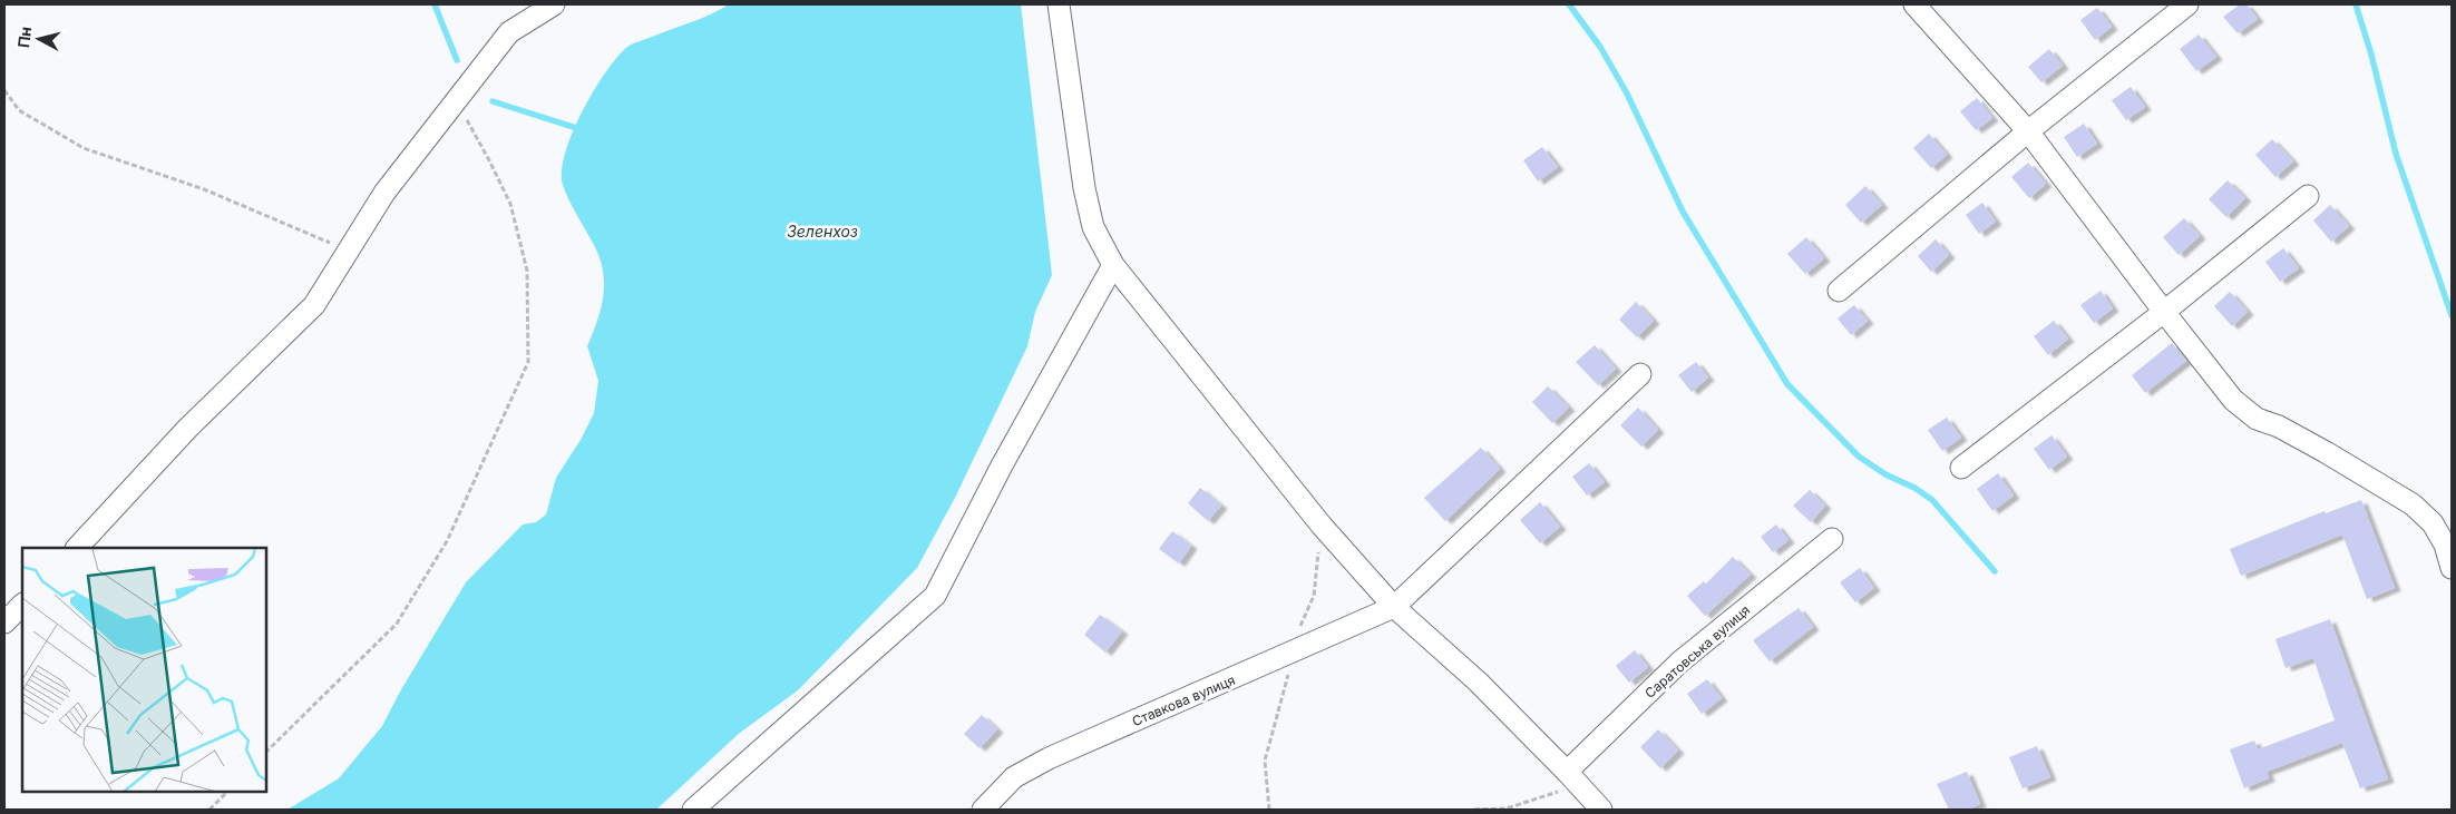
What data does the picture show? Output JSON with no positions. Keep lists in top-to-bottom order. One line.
{"streets":{"street":["Саратовська вулиця","Ставкова вулиця"]},"water":["Зеленхоз"],"north":"left"}
